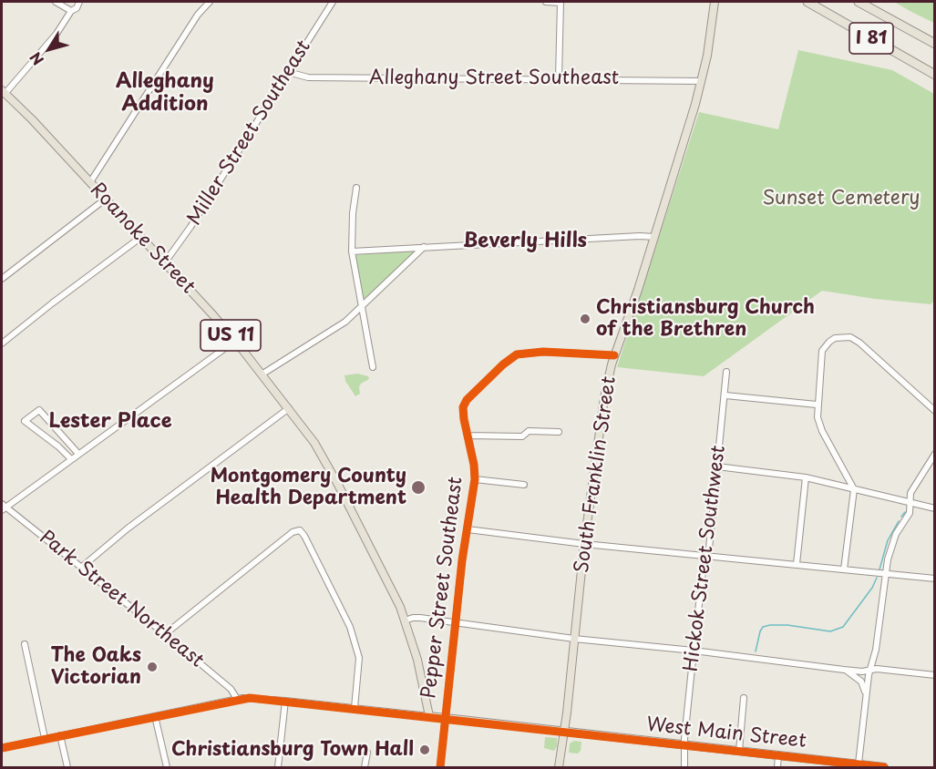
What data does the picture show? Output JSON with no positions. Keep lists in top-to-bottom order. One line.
{"streets":{"highway":["I 81"],"main road":["Roanoke Street","US 11","South Franklin Street","West Main Street"],"street":["Alleghany Street Southeast","Miller Street Southeast","Hickok Street Southwest","Pepper Street Southeast","Park Street Northeast"]},"crossings":[["Alleghany Street Southeast","Miller Street Southeast"],["Alleghany Street Southeast","South Franklin Street"],["Miller Street Southeast","Roanoke Street"],["Roanoke Street","West Main Street"],["South Franklin Street","Pepper Street Southeast"],["South Franklin Street","West Main Street"],["Hickok Street Southwest","West Main Street"],["Pepper Street Southeast","West Main Street"]],"districts":["Alleghany Addition","Beverly Hills","Lester Place"],"parks":["Sunset Cemetery"],"places":["Christiansburg Church of the Brethren","Montgomery County Health Department","The Oaks Victorian","Christiansburg Town Hall"],"north":"bottom left"}
